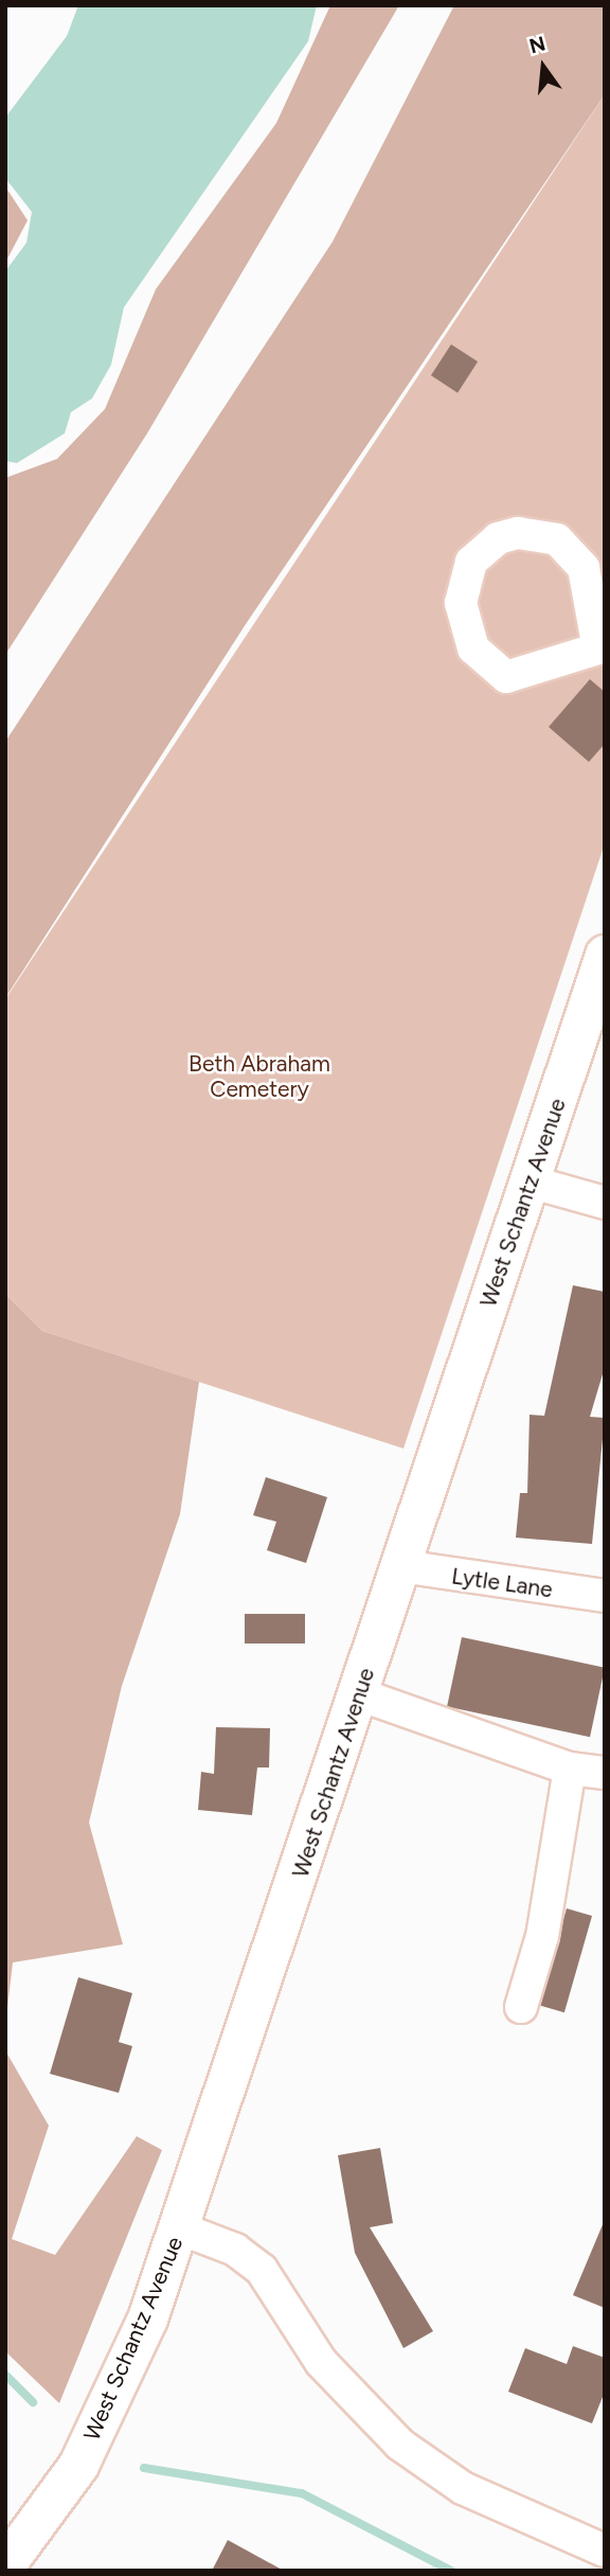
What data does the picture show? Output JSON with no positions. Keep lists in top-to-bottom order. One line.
{"streets":{"main road":["West Schantz Avenue"],"street":["Lytle Lane"]},"crossings":[["West Schantz Avenue","Lytle Lane"]],"parks":["Beth Abraham Cemetery"],"north":"top"}
